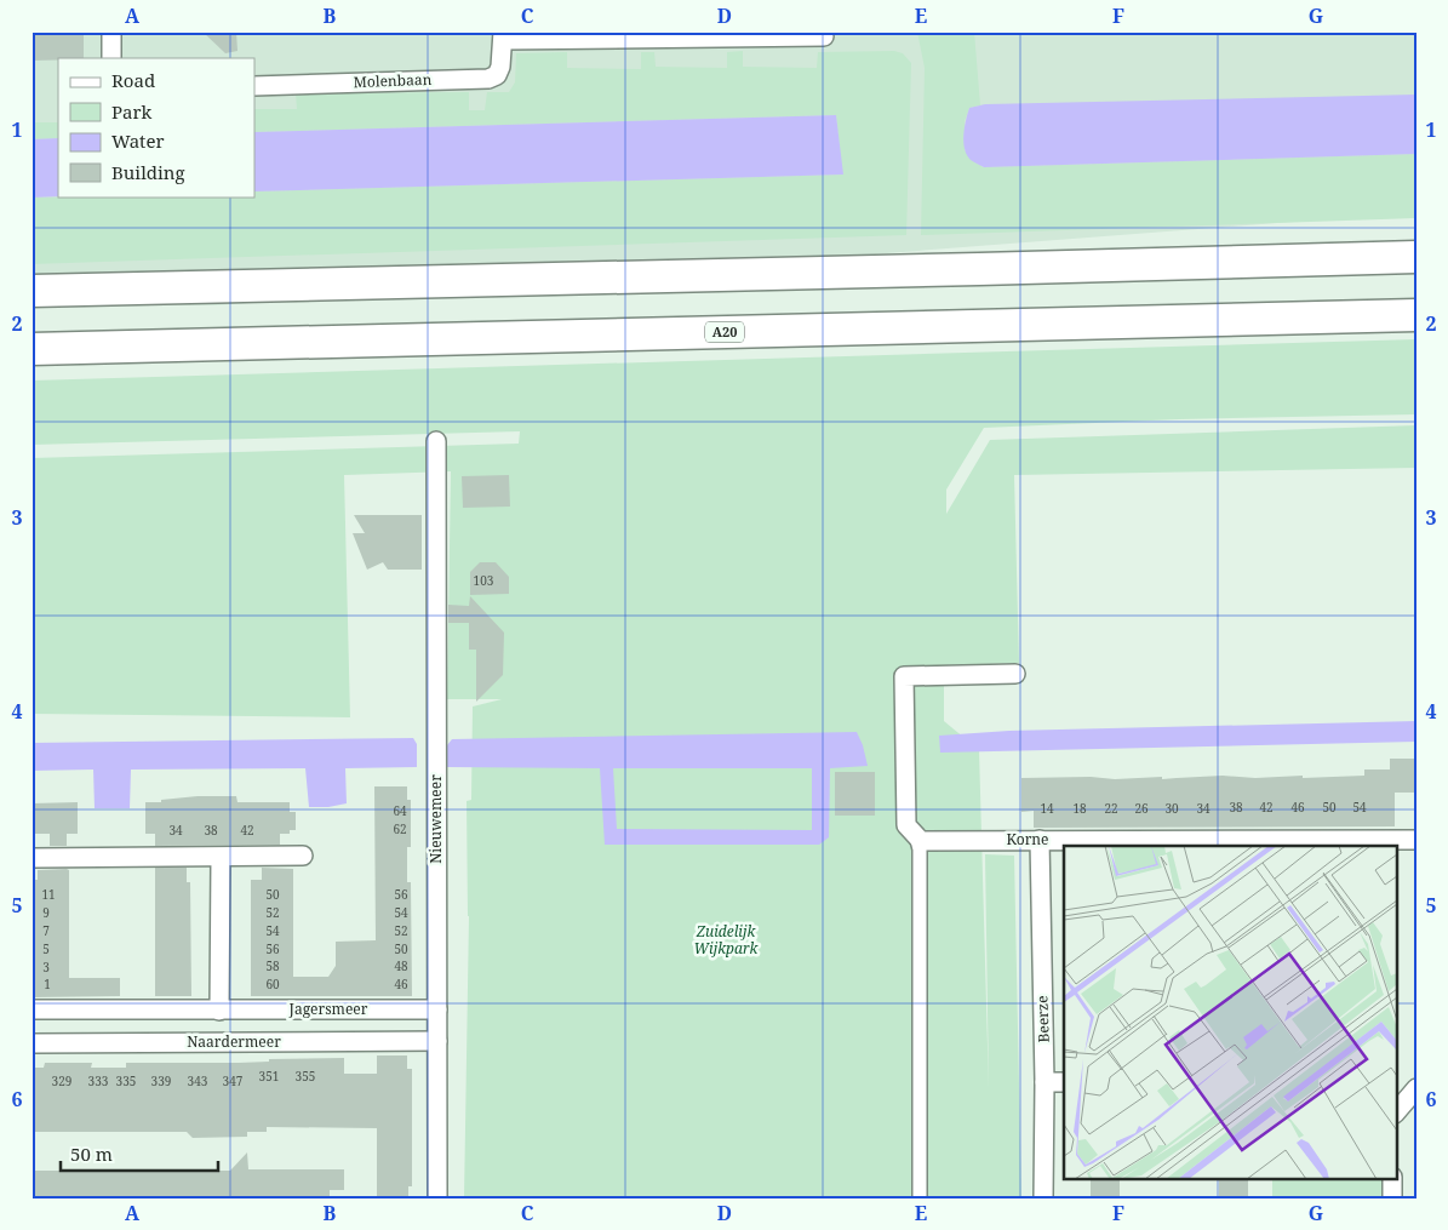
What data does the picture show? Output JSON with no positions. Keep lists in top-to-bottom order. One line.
{"streets":{"highway":["A20"],"street":["Molenbaan","Nieuwemeer","Korne","Jagersmeer","Beerze","Naardermeer"]},"crossings":[["Nieuwemeer","Jagersmeer"],["Nieuwemeer","Naardermeer"],["Korne","Beerze"]],"parks":["Zuidelijk Wijkpark"],"house_numbers":["103","38","42","46","50","54","14","18","22","26","30","34","64","62","34","38","42","11","50","56","9","52","54","7","54","52","5","56","50","58","48","3","1","60","46","351","355","329","333","335","339","343","347"],"legend":["Road","Park","Water","Building"],"scale_bar":"50 m","grid":{"columns":["A","B","C","D","E","F","G"],"rows":["1","2","3","4","5","6"]}}
